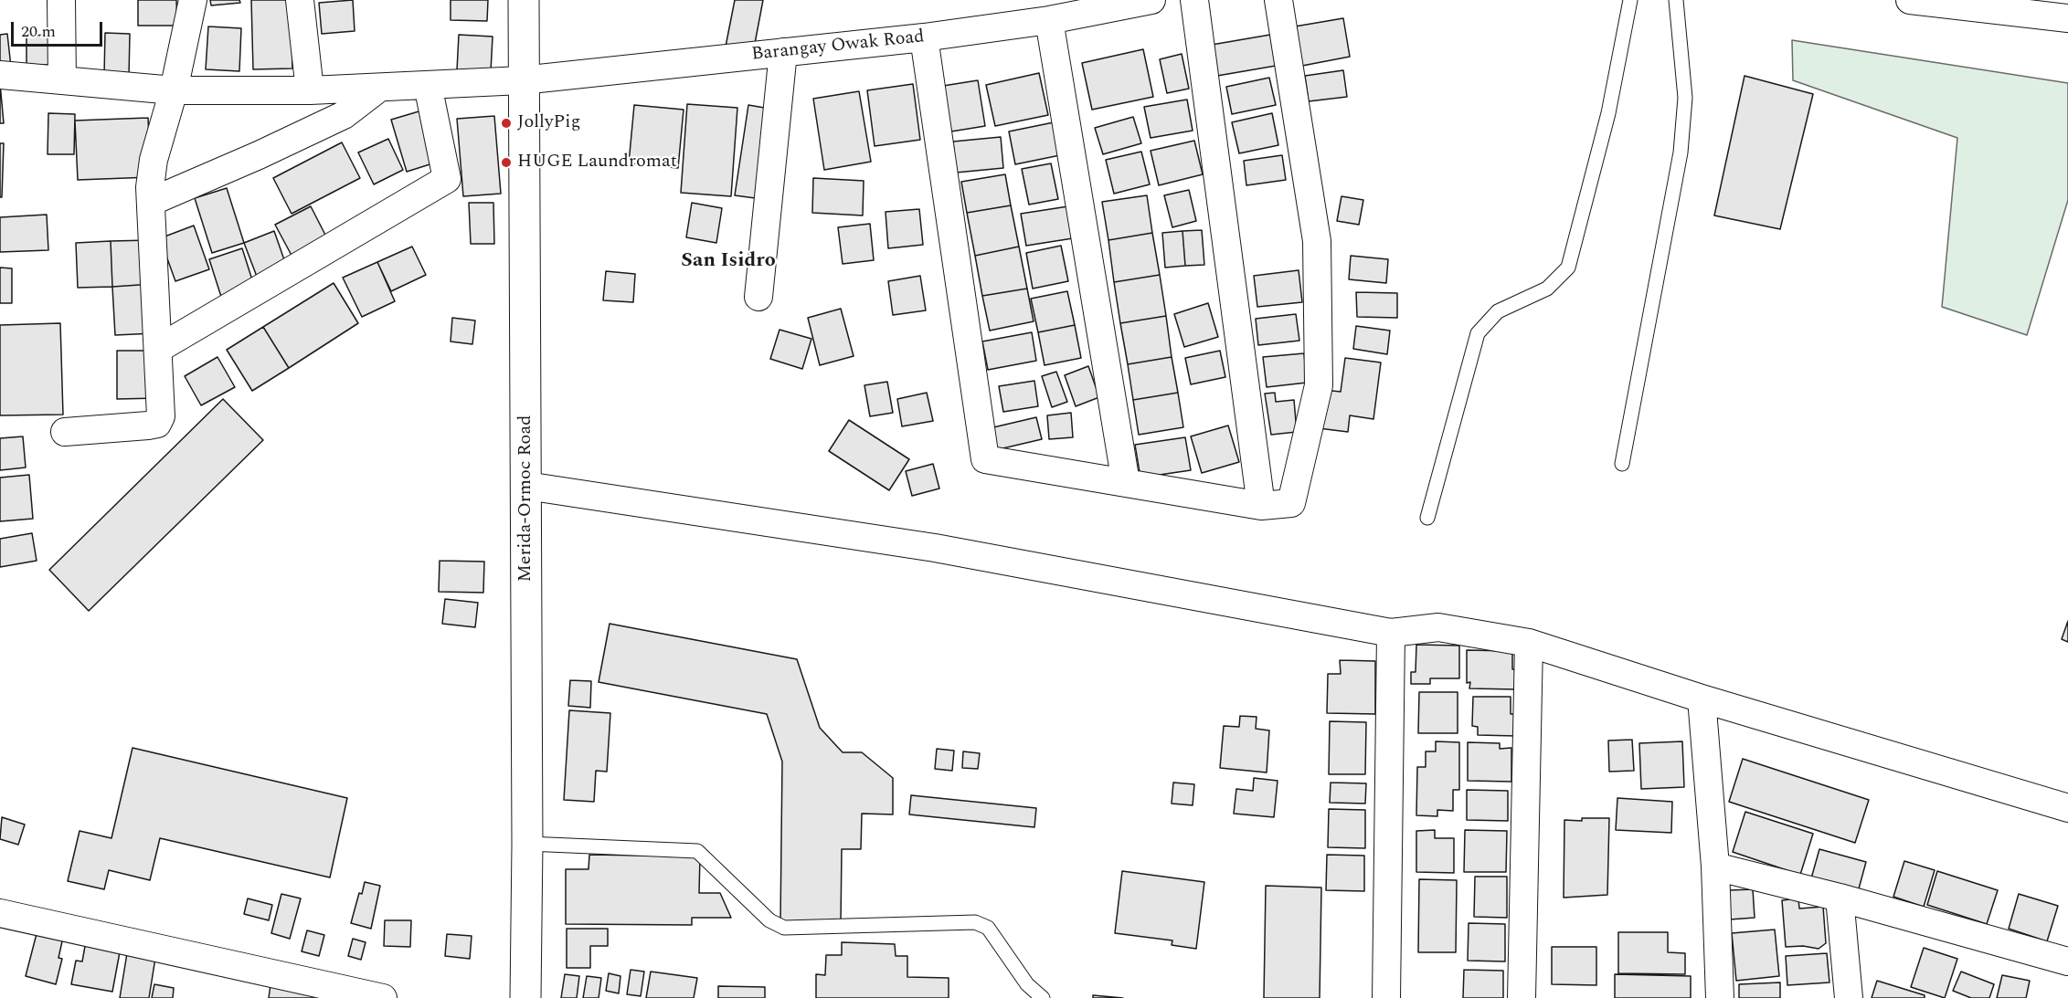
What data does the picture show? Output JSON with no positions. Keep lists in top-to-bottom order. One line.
{"streets":{"highway":["Merida-Ormoc Road"],"street":["Barangay Owak Road"]},"crossings":[["Barangay Owak Road","Merida-Ormoc Road"]],"districts":["San Isidro"],"places":["JollyPig","HUGE Laundromat"],"scale_bar":"20 m"}
